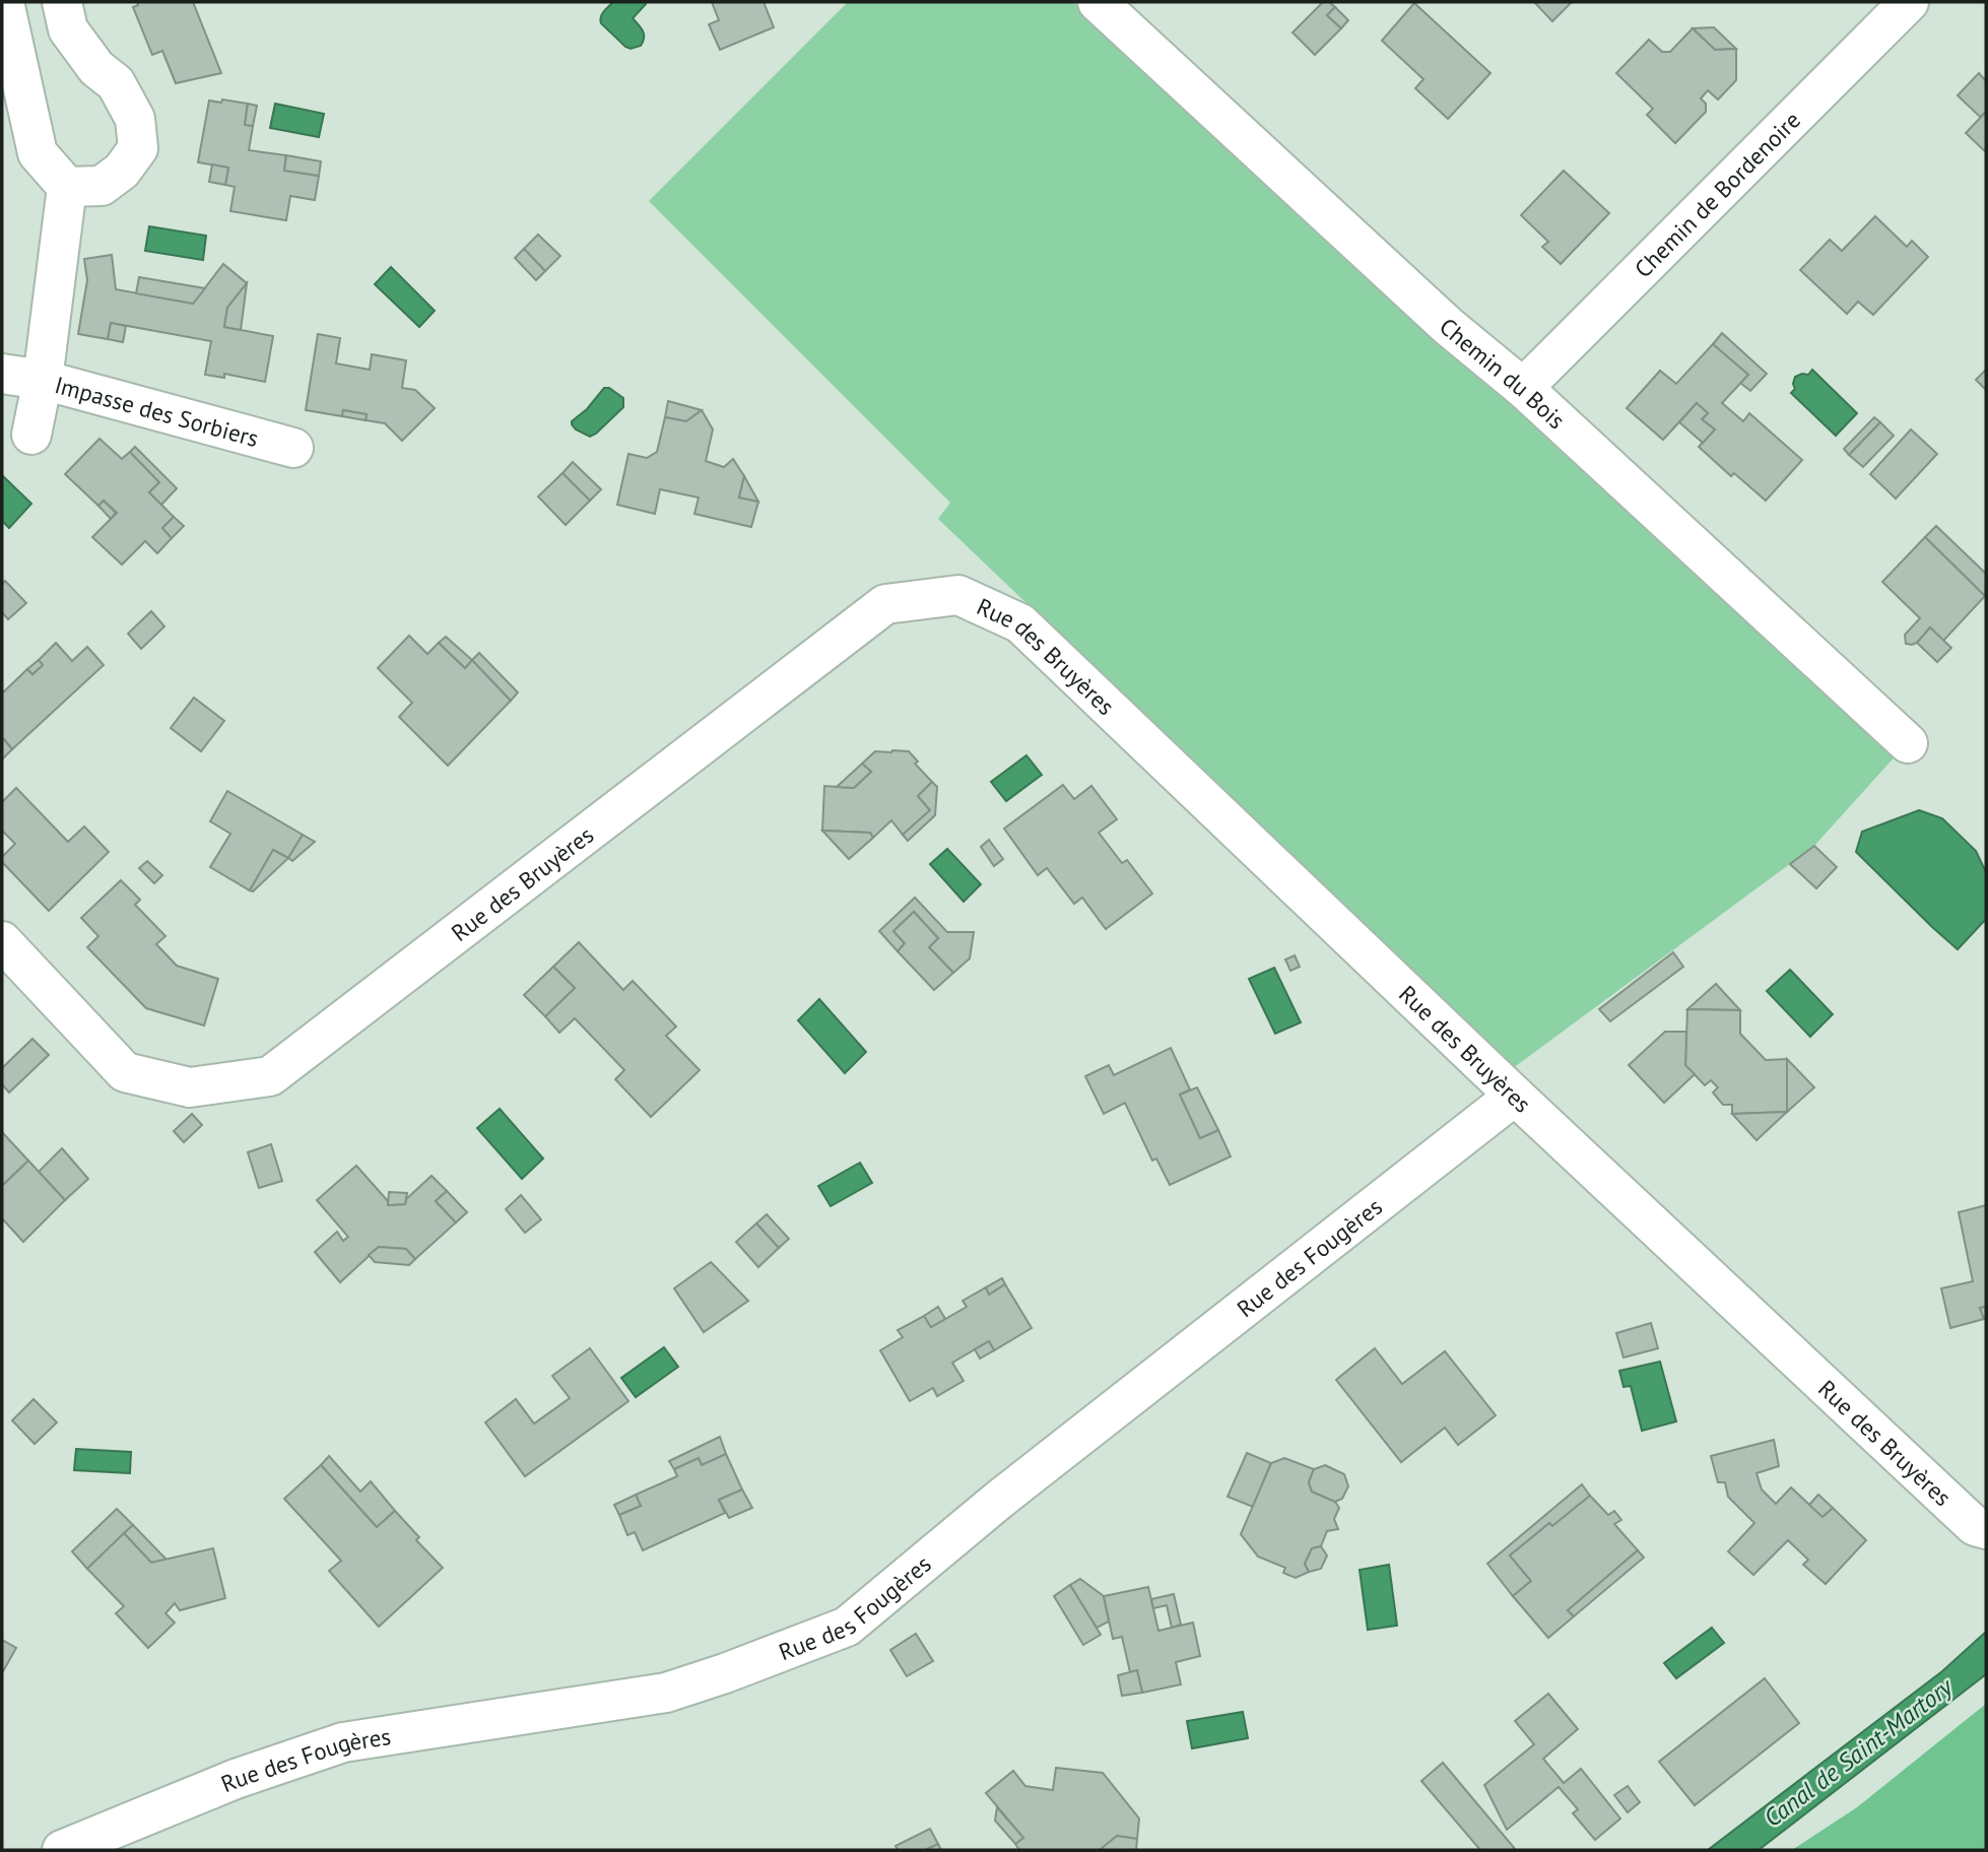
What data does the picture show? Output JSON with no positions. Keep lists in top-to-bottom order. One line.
{"streets":{"street":["Chemin de Bordenoire","Chemin du Bois","Impasse des Sorbiers","Rue des Bruyères","Rue des Fougères"]},"crossings":[["Chemin de Bordenoire","Chemin du Bois"],["Rue des Bruyères","Rue des Fougères"]],"water":["Canal de Saint-Martory"]}
